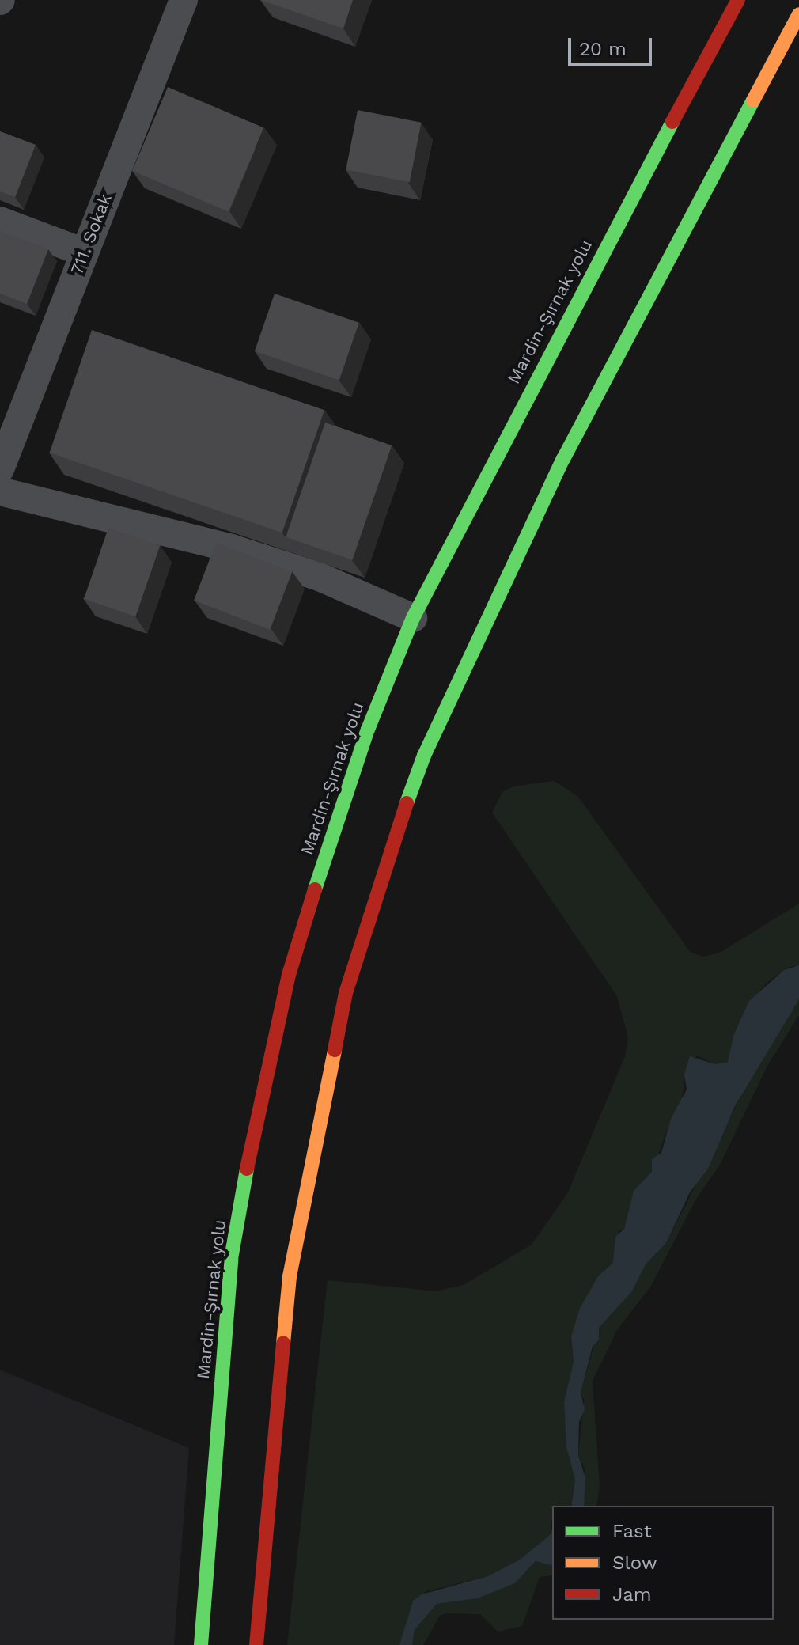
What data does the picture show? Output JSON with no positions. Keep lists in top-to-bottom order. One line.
{"streets":{"highway":["Mardin-Şırnak yolu"],"street":["711. Sokak"]},"legend":["Fast","Slow","Jam"],"scale_bar":"20 m"}
